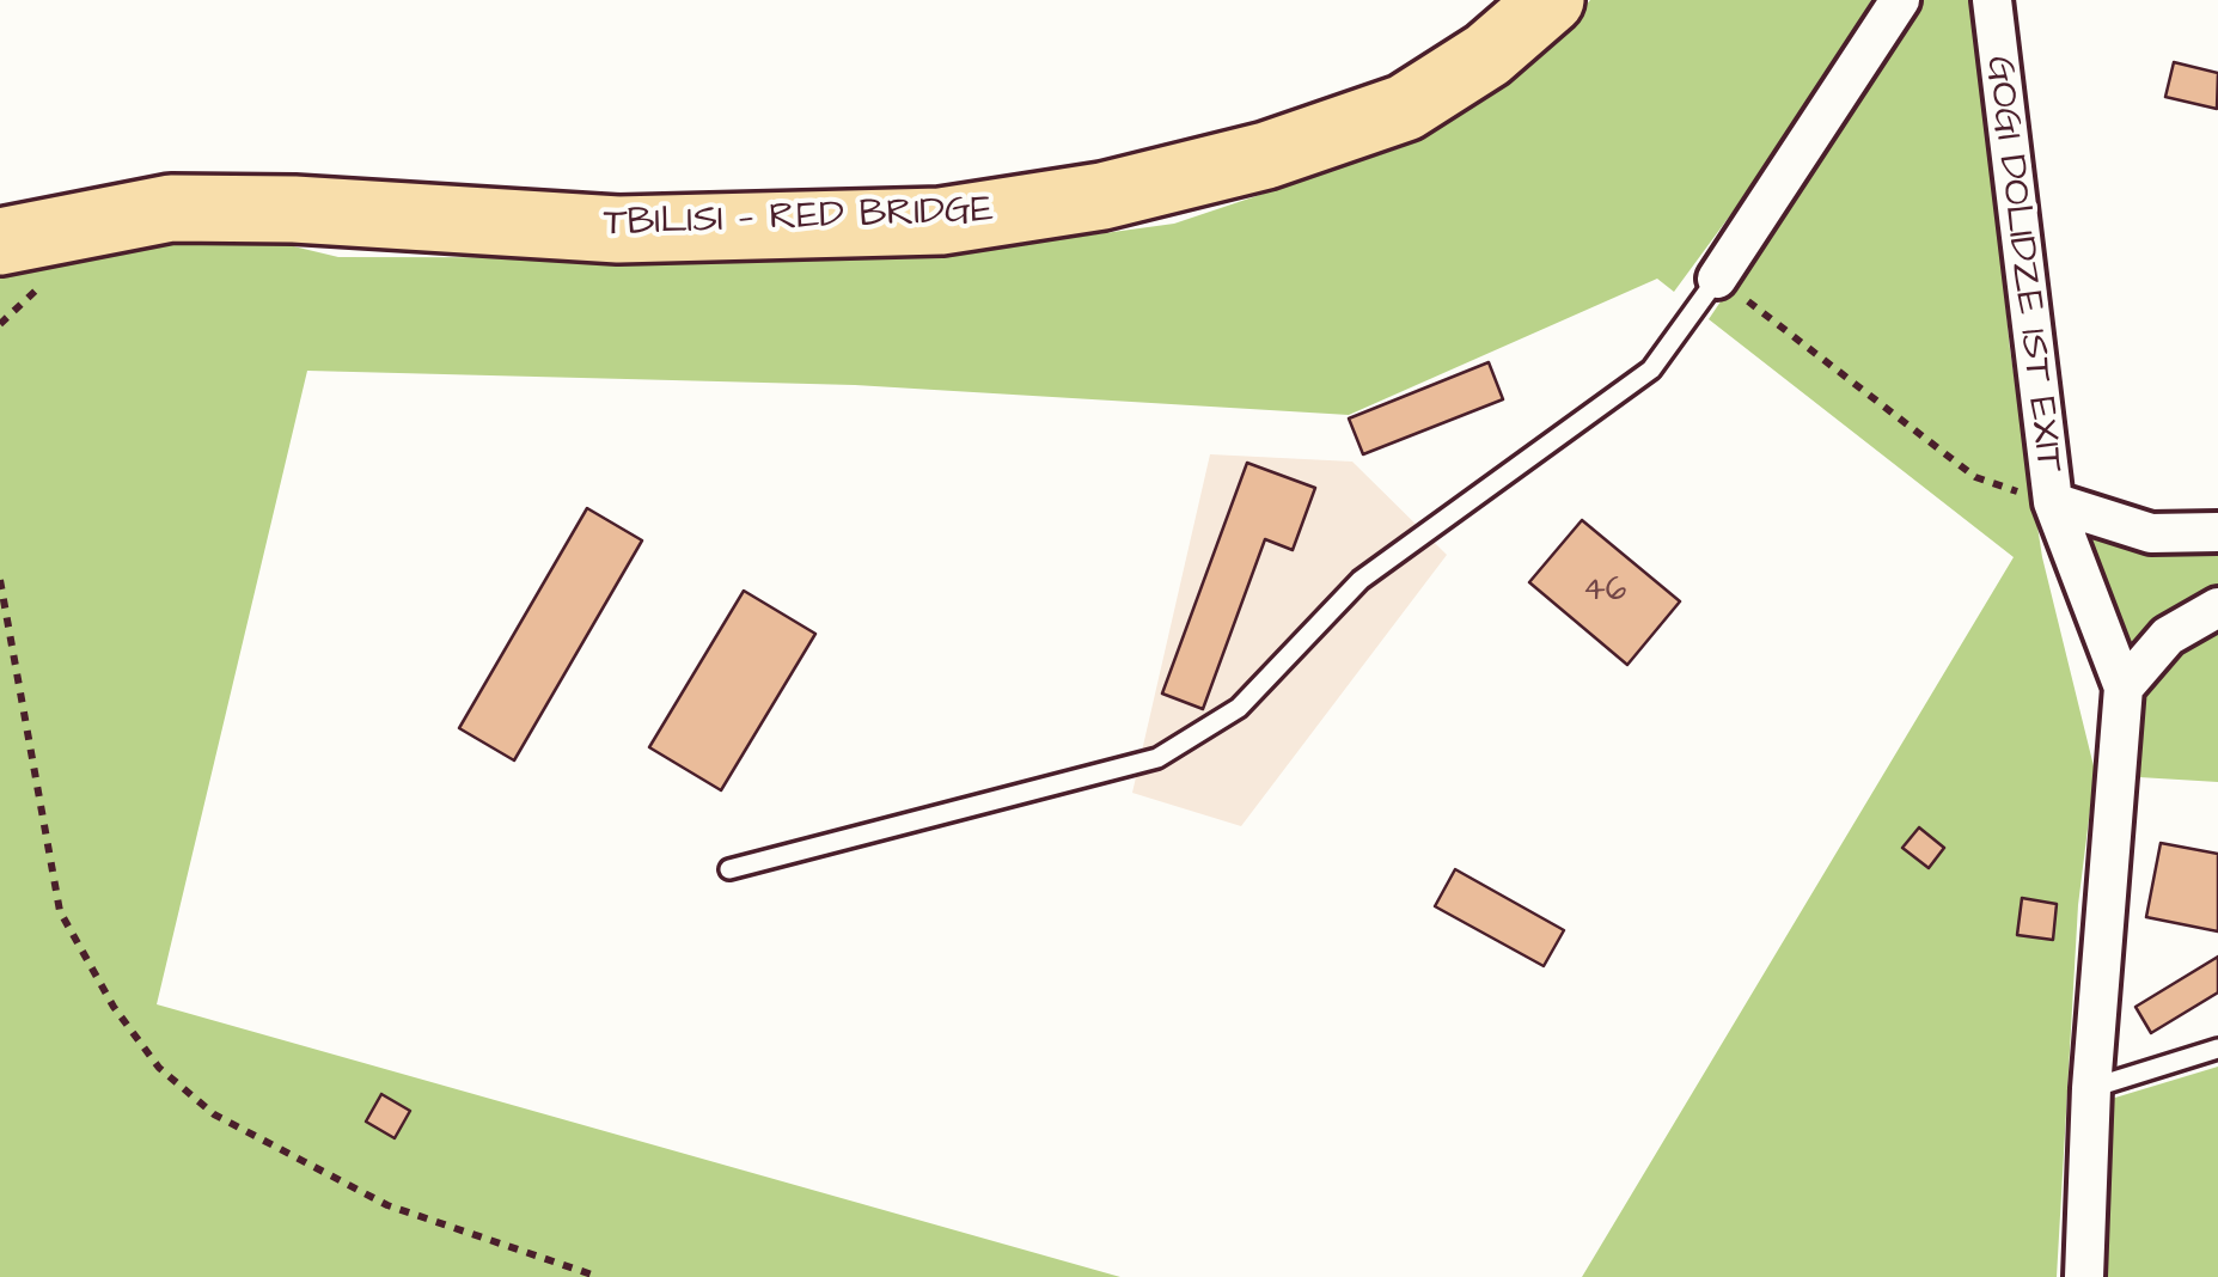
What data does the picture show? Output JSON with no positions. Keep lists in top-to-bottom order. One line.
{"streets":{"highway":["TBILISI — RED BRIDGE"],"street":["GOGI DOLIDZE 1ST EXIT"]},"house_numbers":["46"]}
